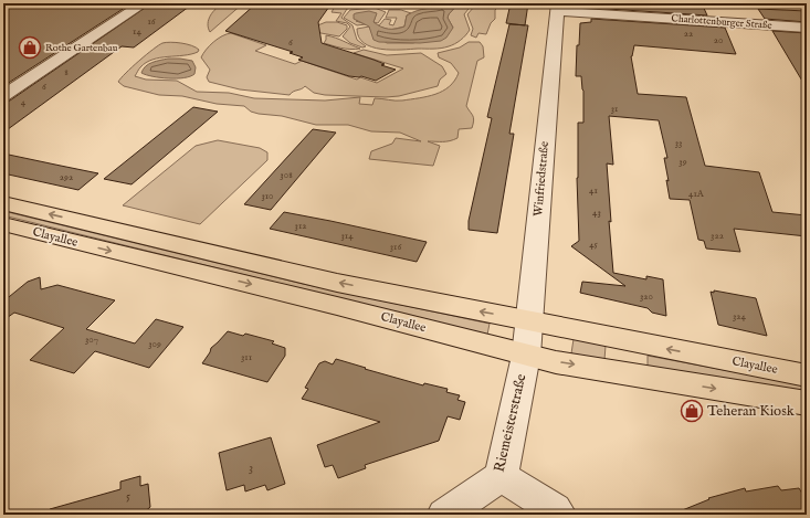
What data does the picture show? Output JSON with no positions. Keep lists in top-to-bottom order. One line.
{"streets":{"main road":["Clayallee"],"street":["Charlottenburger Straße","Winfriedstraße","Riemeisterstraße"]},"crossings":[["Charlottenburger Straße","Winfriedstraße"],["Winfriedstraße","Clayallee"],["Winfriedstraße","Riemeisterstraße"],["Clayallee","Riemeisterstraße"]],"places":{"shop":["Rothe Gartenbau","Teheran Kiosk"]},"house_numbers":["16","14","22","20","6","8","6","4","31","33","39","308","292","41","41A","310","43","312","314","322","45","316","320","324","307","309","311","3","5"]}
